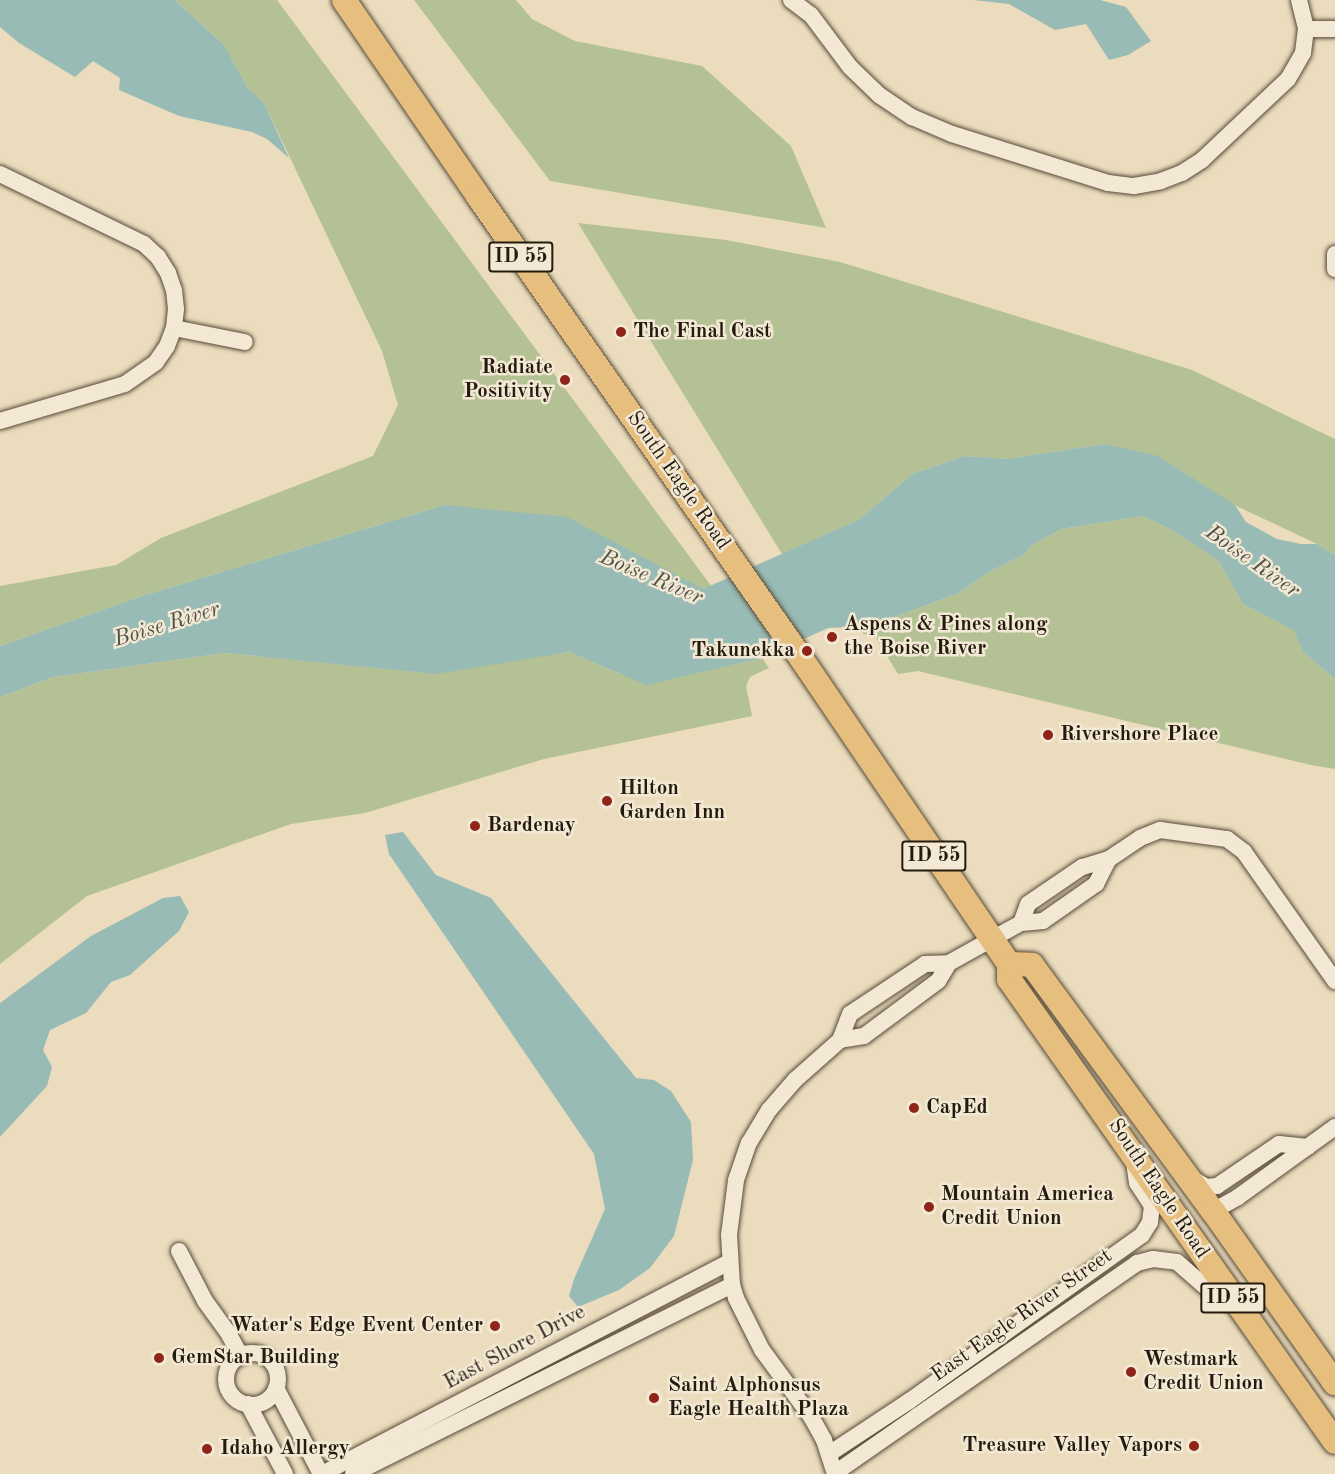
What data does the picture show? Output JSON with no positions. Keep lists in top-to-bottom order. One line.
{"streets":{"highway":["ID 55","South Eagle Road"],"street":["East Eagle River Street","East Shore Drive"]},"crossings":[["South Eagle Road","East Eagle River Street"]],"water":["Boise River"],"places":["The Final Cast","Radiate Positivity","Aspens & Pines along the Boise River","Takunekka","Rivershore Place","Hilton Garden Inn","Bardenay","CapEd","Mountain America Credit Union","Water's Edge Event Center","GemStar Building","Westmark Credit Union","Saint Alphonsus Eagle Health Plaza","Treasure Valley Vapors","Idaho Allergy"]}
